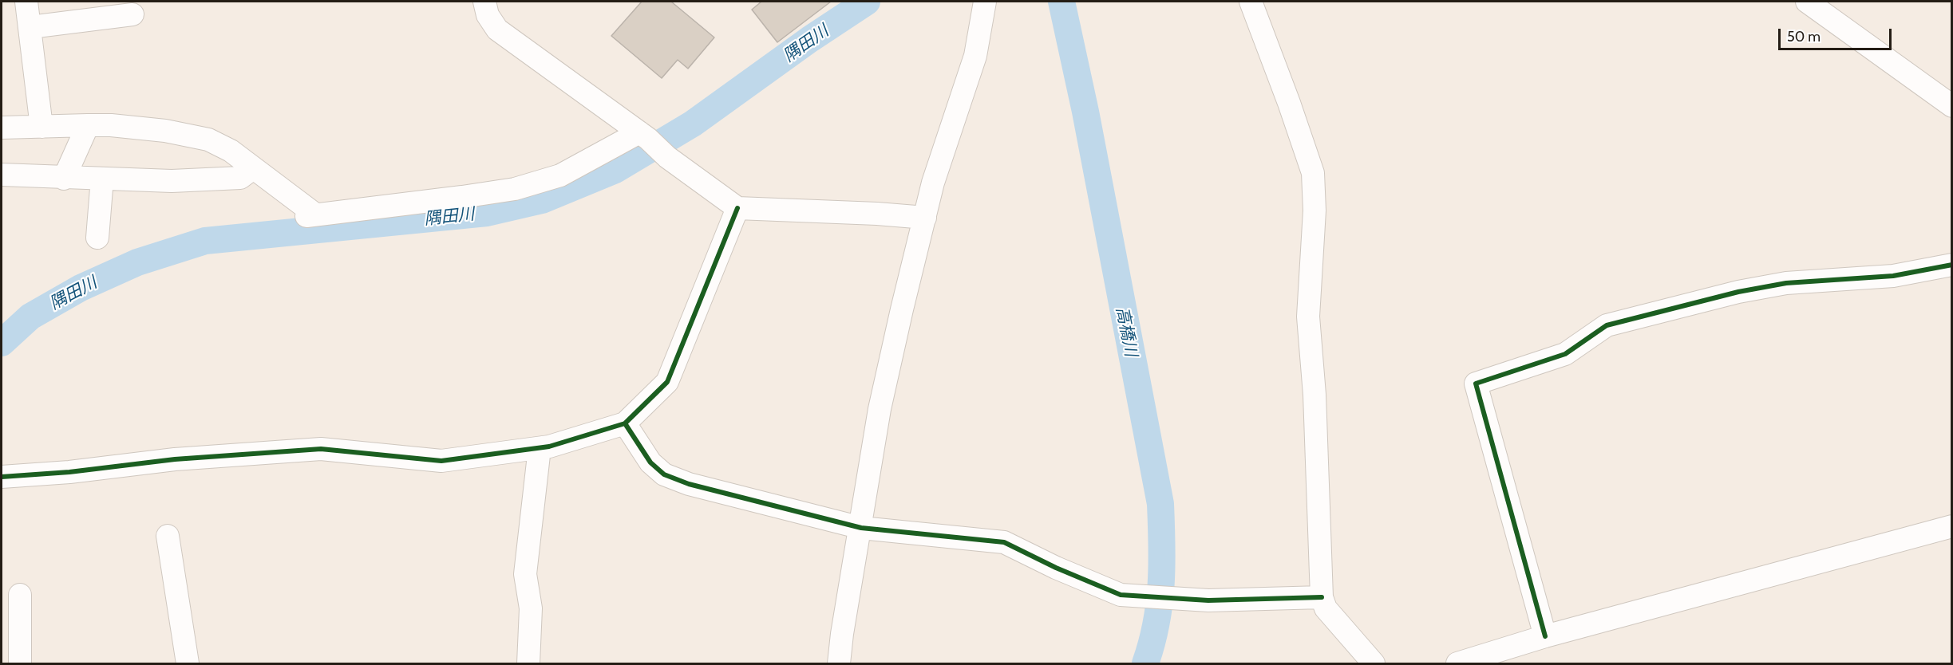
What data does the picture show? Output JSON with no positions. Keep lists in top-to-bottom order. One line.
{"water":["隅田川","高橋川"],"scale_bar":"50 m"}
